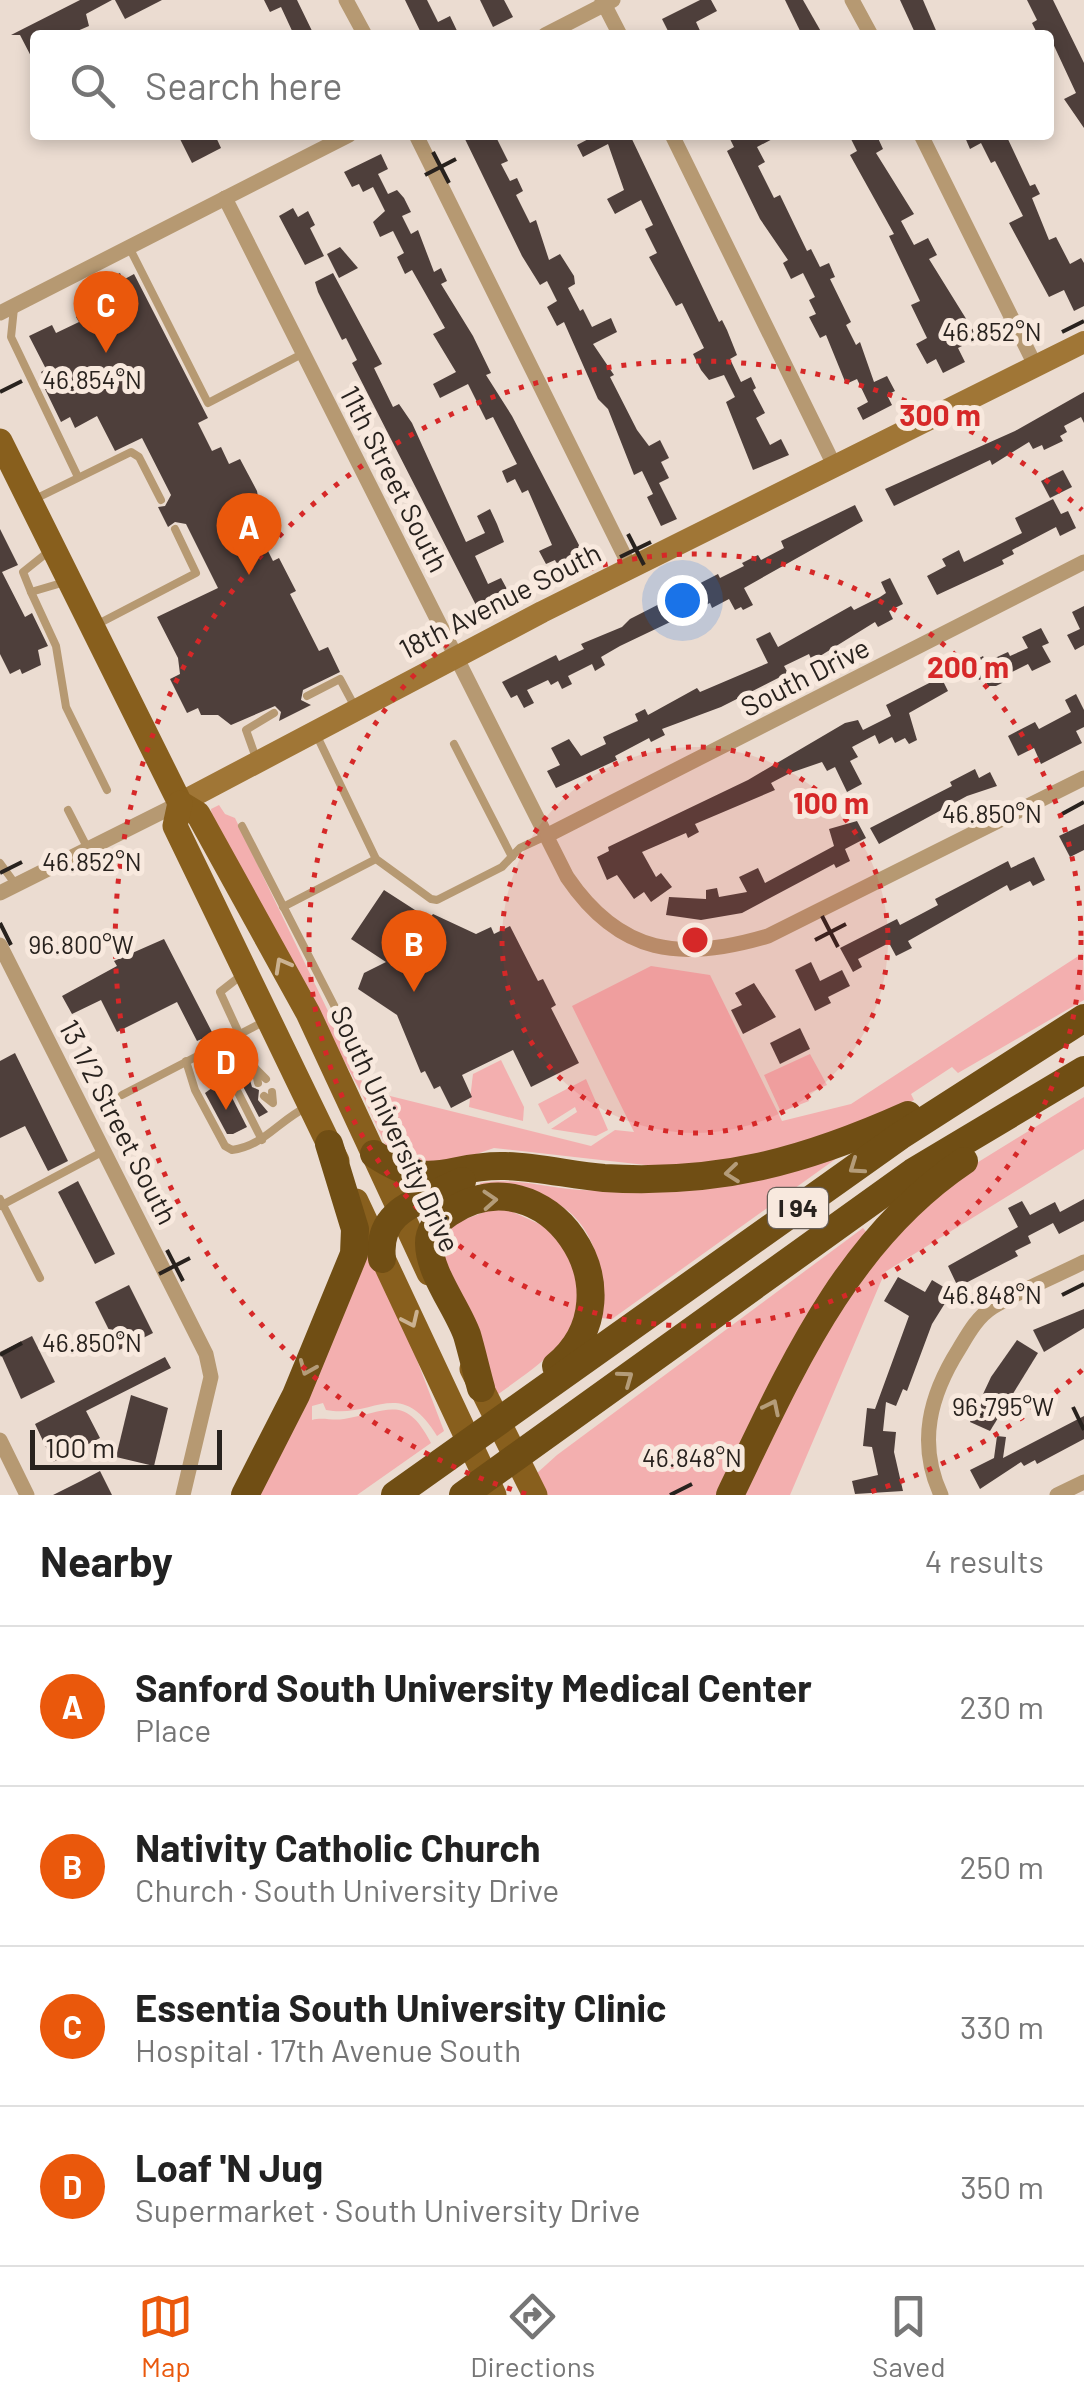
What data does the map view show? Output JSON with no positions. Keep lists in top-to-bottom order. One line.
{"streets":{"highway":["I 94"],"main road":["South University Drive"],"street":["11th Street South","18th Avenue South","South Drive","13 1/2 Street South"]},"crossings":[["11th Street South","18th Avenue South"],["11th Street South","South Drive"],["18th Avenue South","South University Drive"]],"scale_bar":"100 m","page":{"search":"Search here","pins":["C","A","B","D"],"scale":"100 m","heading":["Nearby","4 results"],"list":[{"mark":"A","name":"Sanford South University Medical Center","note":"Place","value":"230 m"},{"mark":"B","name":"Nativity Catholic Church","note":"Church · South University Drive","value":"250 m"},{"mark":"C","name":"Essentia South University Clinic","note":"Hospital · 17th Avenue South","value":"330 m"},{"mark":"D","name":"Loaf 'N Jug","note":"Supermarket · South University Drive","value":"350 m"}],"nav":["Map","Directions","Saved"]},"coordinates":["46.852°N","46.854°N","46.850°N","96.800°W","46.848°N","96.795°W"],"rings":["300 m","200 m","100 m"]}
